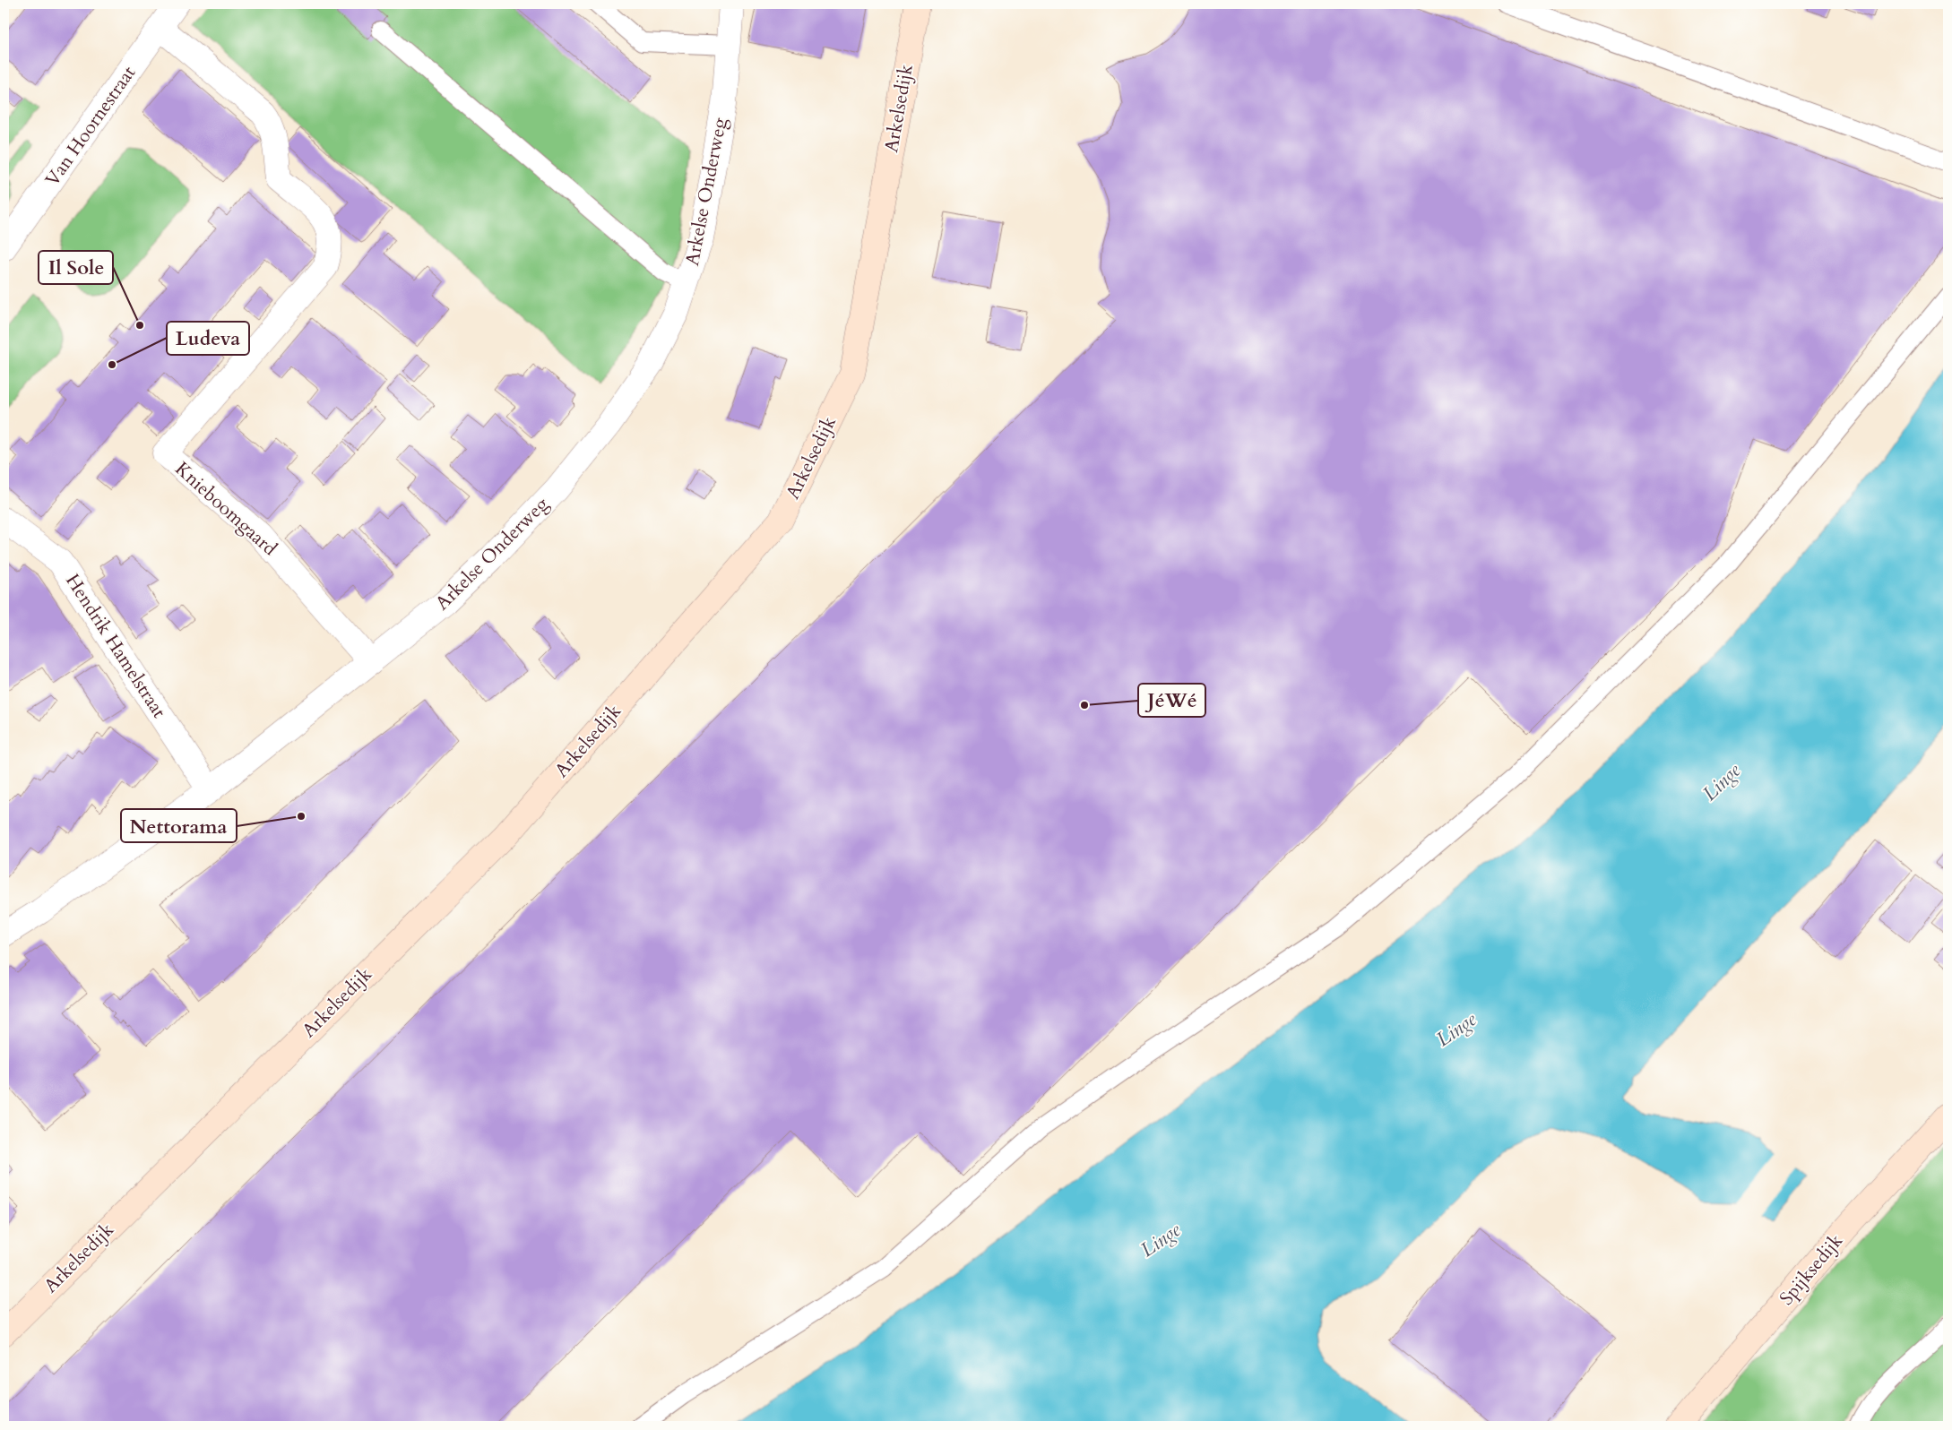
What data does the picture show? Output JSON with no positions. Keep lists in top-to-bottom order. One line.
{"streets":{"main road":["Arkelsedijk","Spijksedijk"],"street":["Van Hoornestraat","Arkelse Onderweg","Knieboomgaard","Hendrik Hamelstraat"]},"crossings":[["Van Hoornestraat","Knieboomgaard"],["Arkelse Onderweg","Knieboomgaard"],["Arkelse Onderweg","Hendrik Hamelstraat"]],"water":["Linge"],"places":["Il Sole","Ludeva","JéWé","Nettorama"]}
